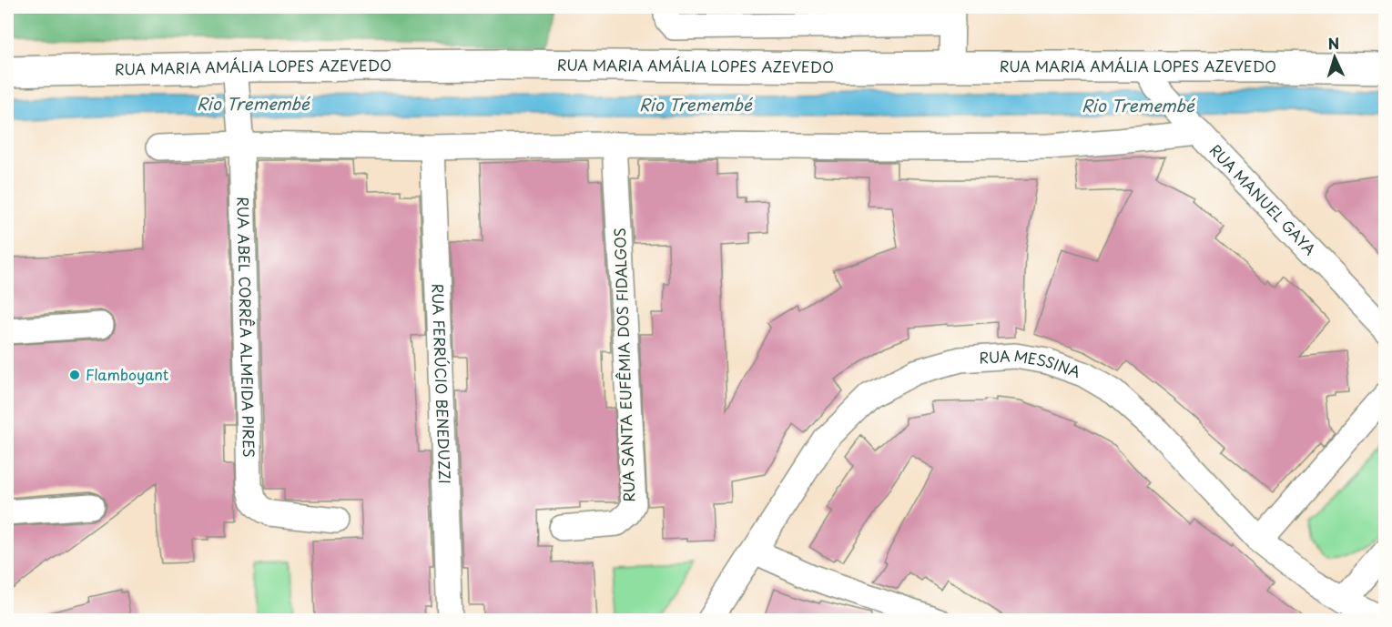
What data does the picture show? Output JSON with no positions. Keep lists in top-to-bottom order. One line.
{"streets":{"main road":["RUA MARIA AMÁLIA LOPES AZEVEDO"],"street":["RUA MANUEL GAYA","RUA ABEL CORRÊA ALMEIDA PIRES","RUA SANTA EUFÊMIA DOS FIDALGOS","RUA MESSINA","RUA FERRÚCIO BENEDUZZI"]},"crossings":[["RUA MARIA AMÁLIA LOPES AZEVEDO","RUA MANUEL GAYA"],["RUA MARIA AMÁLIA LOPES AZEVEDO","RUA ABEL CORRÊA ALMEIDA PIRES"]],"water":["Rio Tremembé"],"places":["Flamboyant"],"north":"top"}
